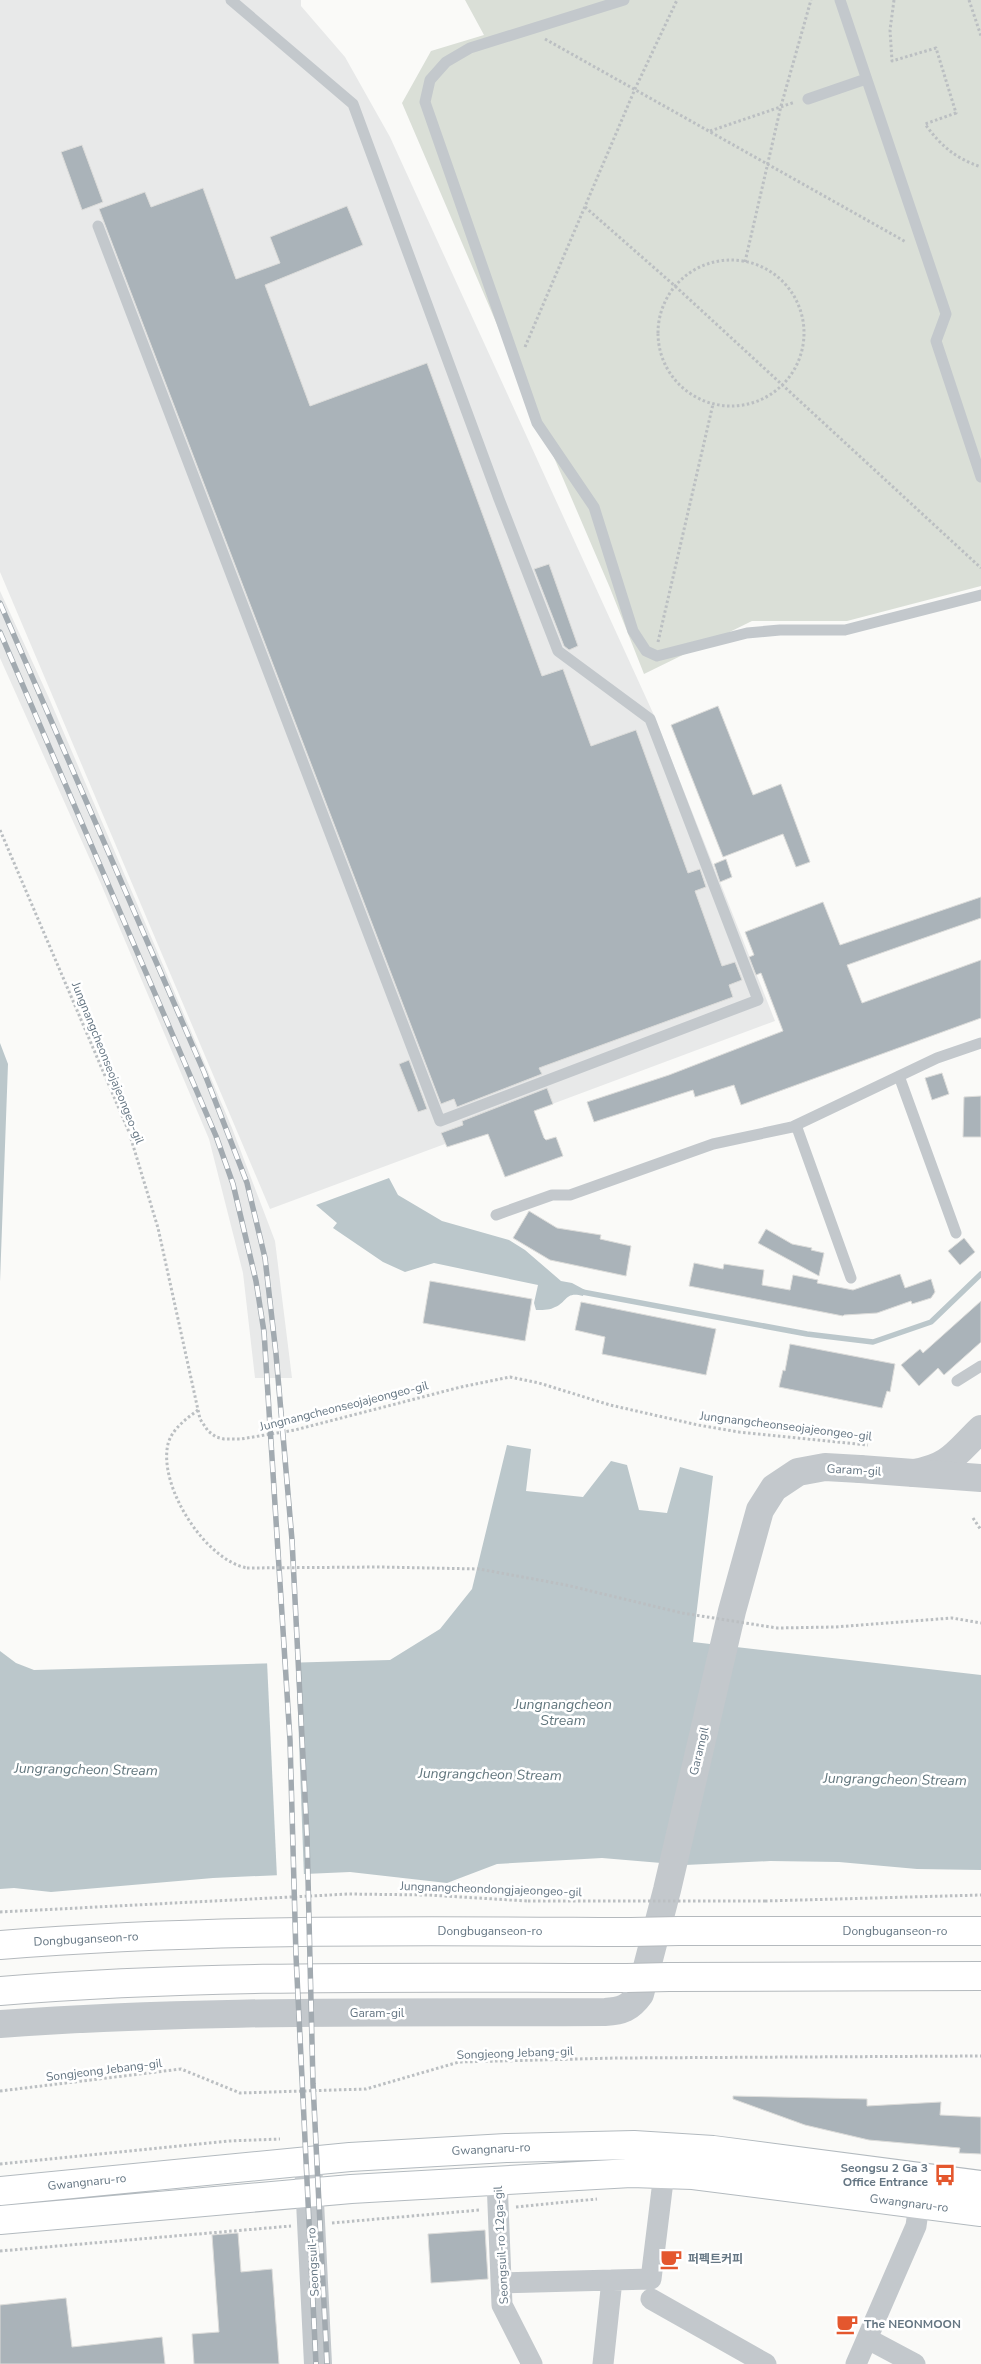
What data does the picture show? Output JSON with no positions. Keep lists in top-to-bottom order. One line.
{"streets":{"main road":["Dongbuganseon-ro","Gwangnaru-ro"],"street":["Garam-gil","Garamgil","Seongsuil-ro 12ga-gil","Seongsuil-ro"],"path":["Jungnangcheonseojajeongeo-gil","Jungnangcheondongjajeongeo-gil","Songjeong Jebang-gil"]},"crossings":[["Garam-gil","Garamgil"],["Gwangnaru-ro","Seongsuil-ro 12ga-gil"],["Gwangnaru-ro","Seongsuil-ro"]],"water":["Jungnangcheon Stream","Jungrangcheon Stream"],"places":{"bus stop":["Seongsu 2 Ga 3 Office Entrance"],"cafe":["퍼펙트커피","The NEONMOON"]}}
